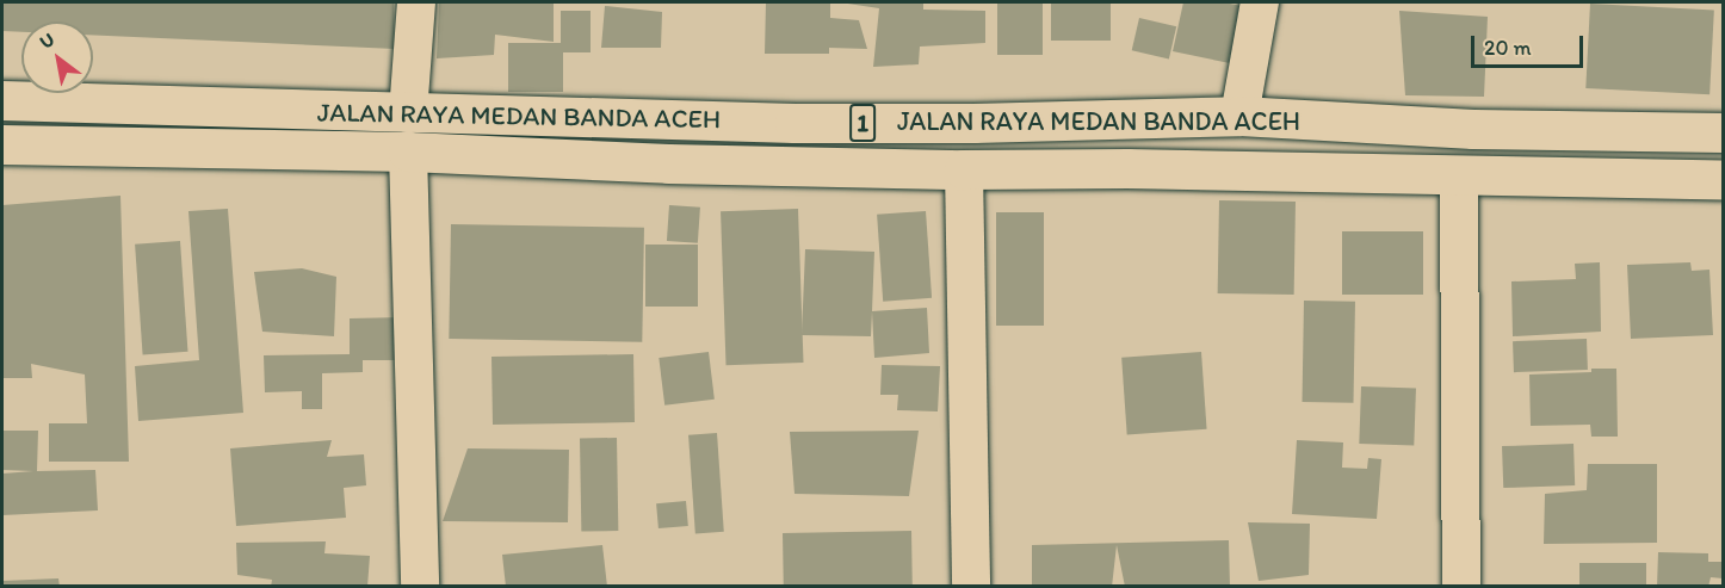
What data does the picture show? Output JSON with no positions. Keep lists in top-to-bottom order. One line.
{"streets":{"highway":["JALAN RAYA MEDAN BANDA ACEH","1"]},"scale_bar":"20 m","north":"top left"}
